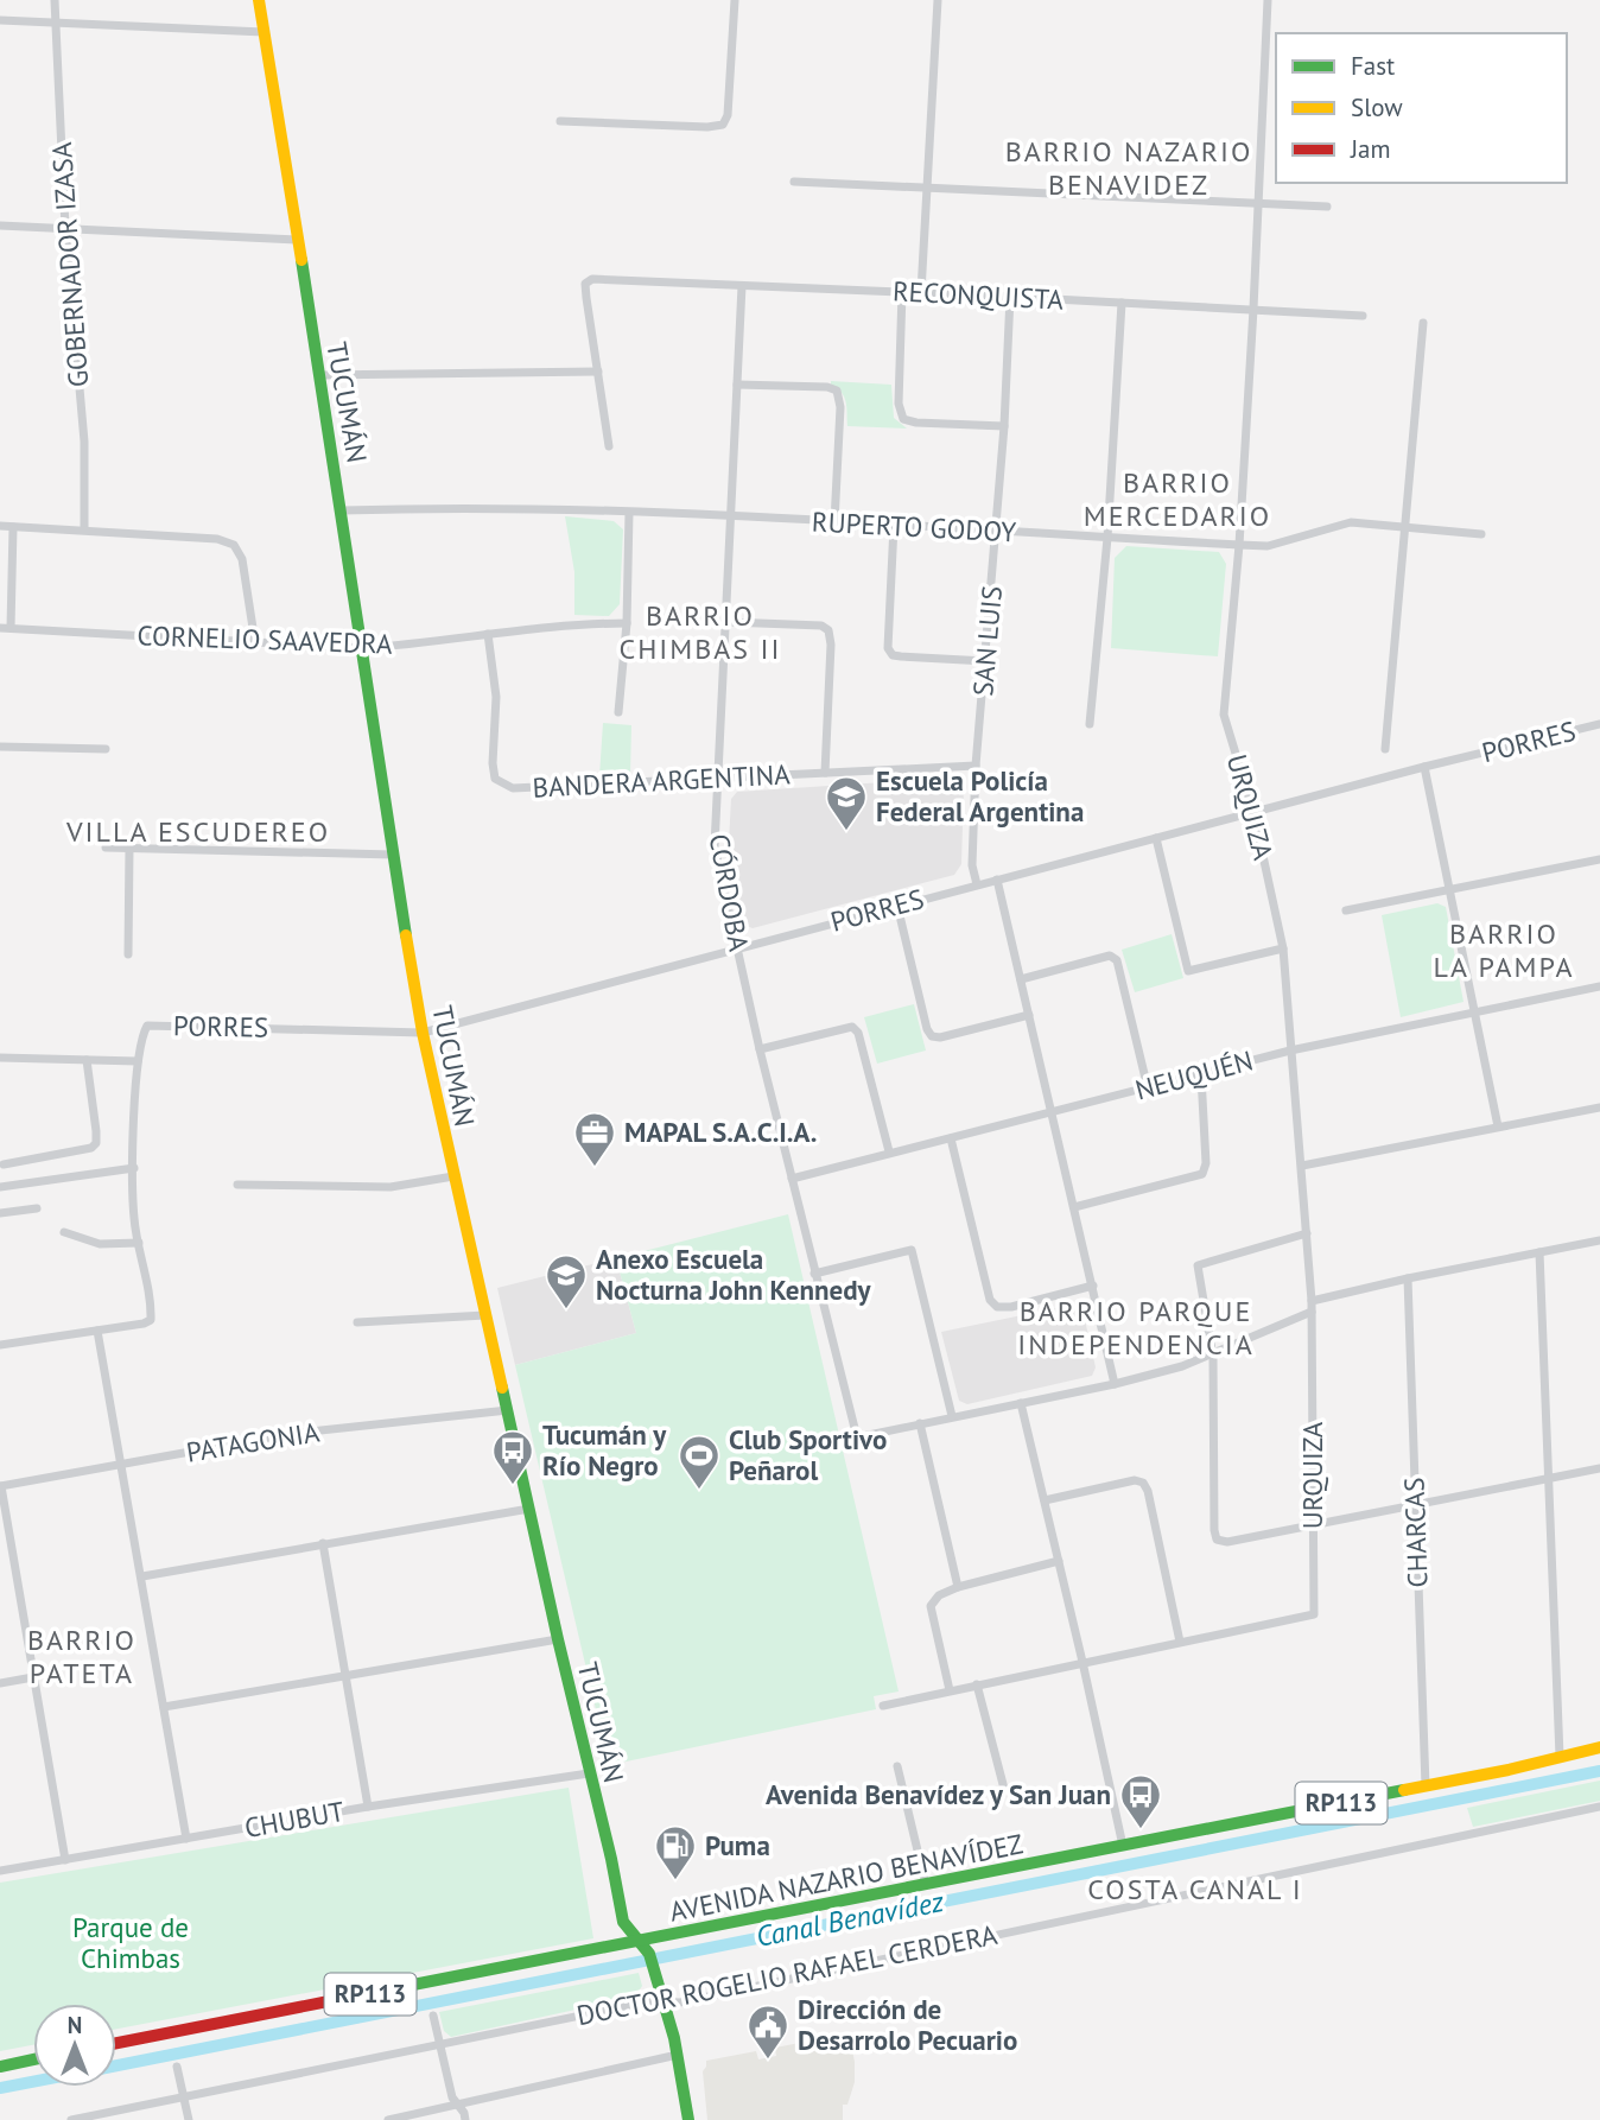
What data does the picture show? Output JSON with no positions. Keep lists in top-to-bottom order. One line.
{"streets":{"main road":["TUCUMÁN","RP113","AVENIDA NAZARIO BENAVÍDEZ"],"street":["GOBERNADOR IZASA","RECONQUISTA","RUPERTO GODOY","CORNELIO SAAVEDRA","SAN LUIS","PORRES","BANDERA ARGENTINA","URQUIZA","CÓRDOBA","NEUQUÉN","PATAGONIA","CHARCAS","CHUBUT","DOCTOR ROGELIO RAFAEL CERDERA"]},"crossings":[["RECONQUISTA","SAN LUIS"],["RECONQUISTA","URQUIZA"],["RECONQUISTA","CÓRDOBA"],["TUCUMÁN","RUPERTO GODOY"],["TUCUMÁN","CORNELIO SAAVEDRA"],["TUCUMÁN","PORRES"],["TUCUMÁN","PATAGONIA"],["TUCUMÁN","CHUBUT"],["TUCUMÁN","AVENIDA NAZARIO BENAVÍDEZ"],["TUCUMÁN","DOCTOR ROGELIO RAFAEL CERDERA"],["RUPERTO GODOY","SAN LUIS"],["RUPERTO GODOY","URQUIZA"],["RUPERTO GODOY","CÓRDOBA"],["CORNELIO SAAVEDRA","BANDERA ARGENTINA"],["SAN LUIS","PORRES"],["SAN LUIS","BANDERA ARGENTINA"],["PORRES","URQUIZA"],["PORRES","CÓRDOBA"],["BANDERA ARGENTINA","CÓRDOBA"],["URQUIZA","NEUQUÉN"],["CÓRDOBA","NEUQUÉN"],["CHARCAS","AVENIDA NAZARIO BENAVÍDEZ"]],"districts":["BARRIO NAZARIO BENAVIDEZ","BARRIO MERCEDARIO","BARRIO CHIMBAS II","VILLA ESCUDEREO","BARRIO LA PAMPA","BARRIO PARQUE INDEPENDENCIA","BARRIO PATETA","COSTA CANAL I"],"water":["Canal Benavídez"],"parks":["Parque de Chimbas"],"places":{"school or university":["Escuela Policía Federal Argentina","Anexo Escuela Nocturna John Kennedy"],"office":["MAPAL S.A.C.I.A."],"bus stop":["Tucumán y Río Negro","Avenida Benavídez y San Juan"],"sports":["Club Sportivo Peñarol"],"fuel station":["Puma"],"public building":["Dirección de Desarrolo Pecuario"]},"legend":["Fast","Slow","Jam"],"north":"top"}
